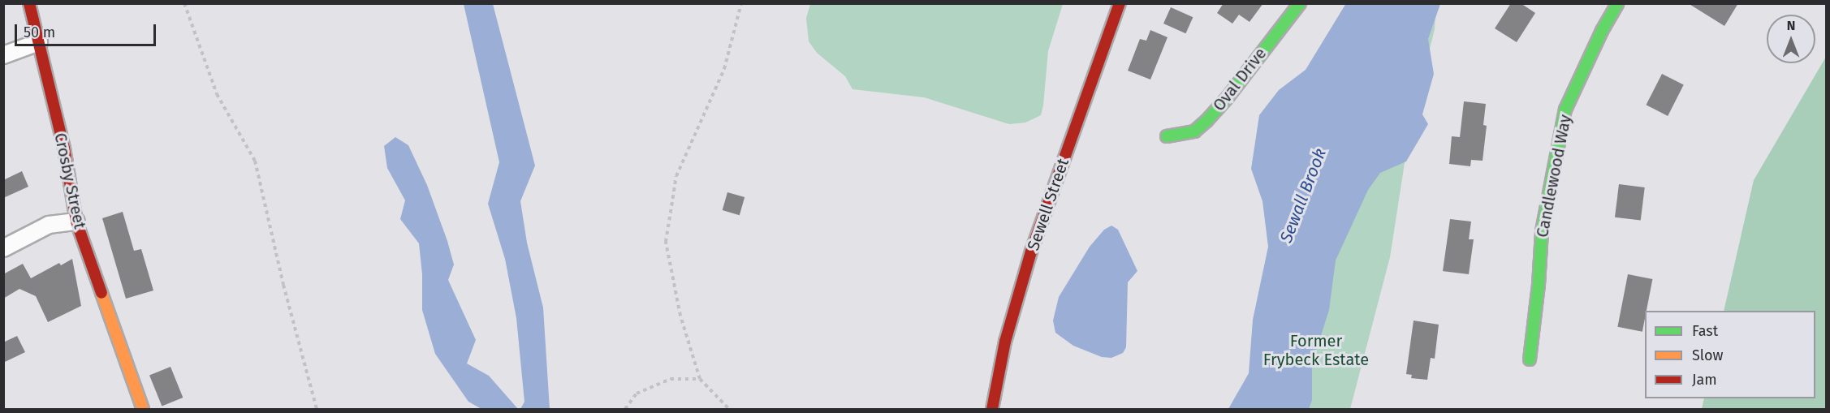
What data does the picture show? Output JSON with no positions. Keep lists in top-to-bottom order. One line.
{"streets":{"street":["Oval Drive","Candlewood Way","Crosby Street","Sewell Street"]},"water":["Sewall Brook"],"parks":["Former Frybeck Estate"],"legend":["Fast","Slow","Jam"],"scale_bar":"50 m","north":"top"}
